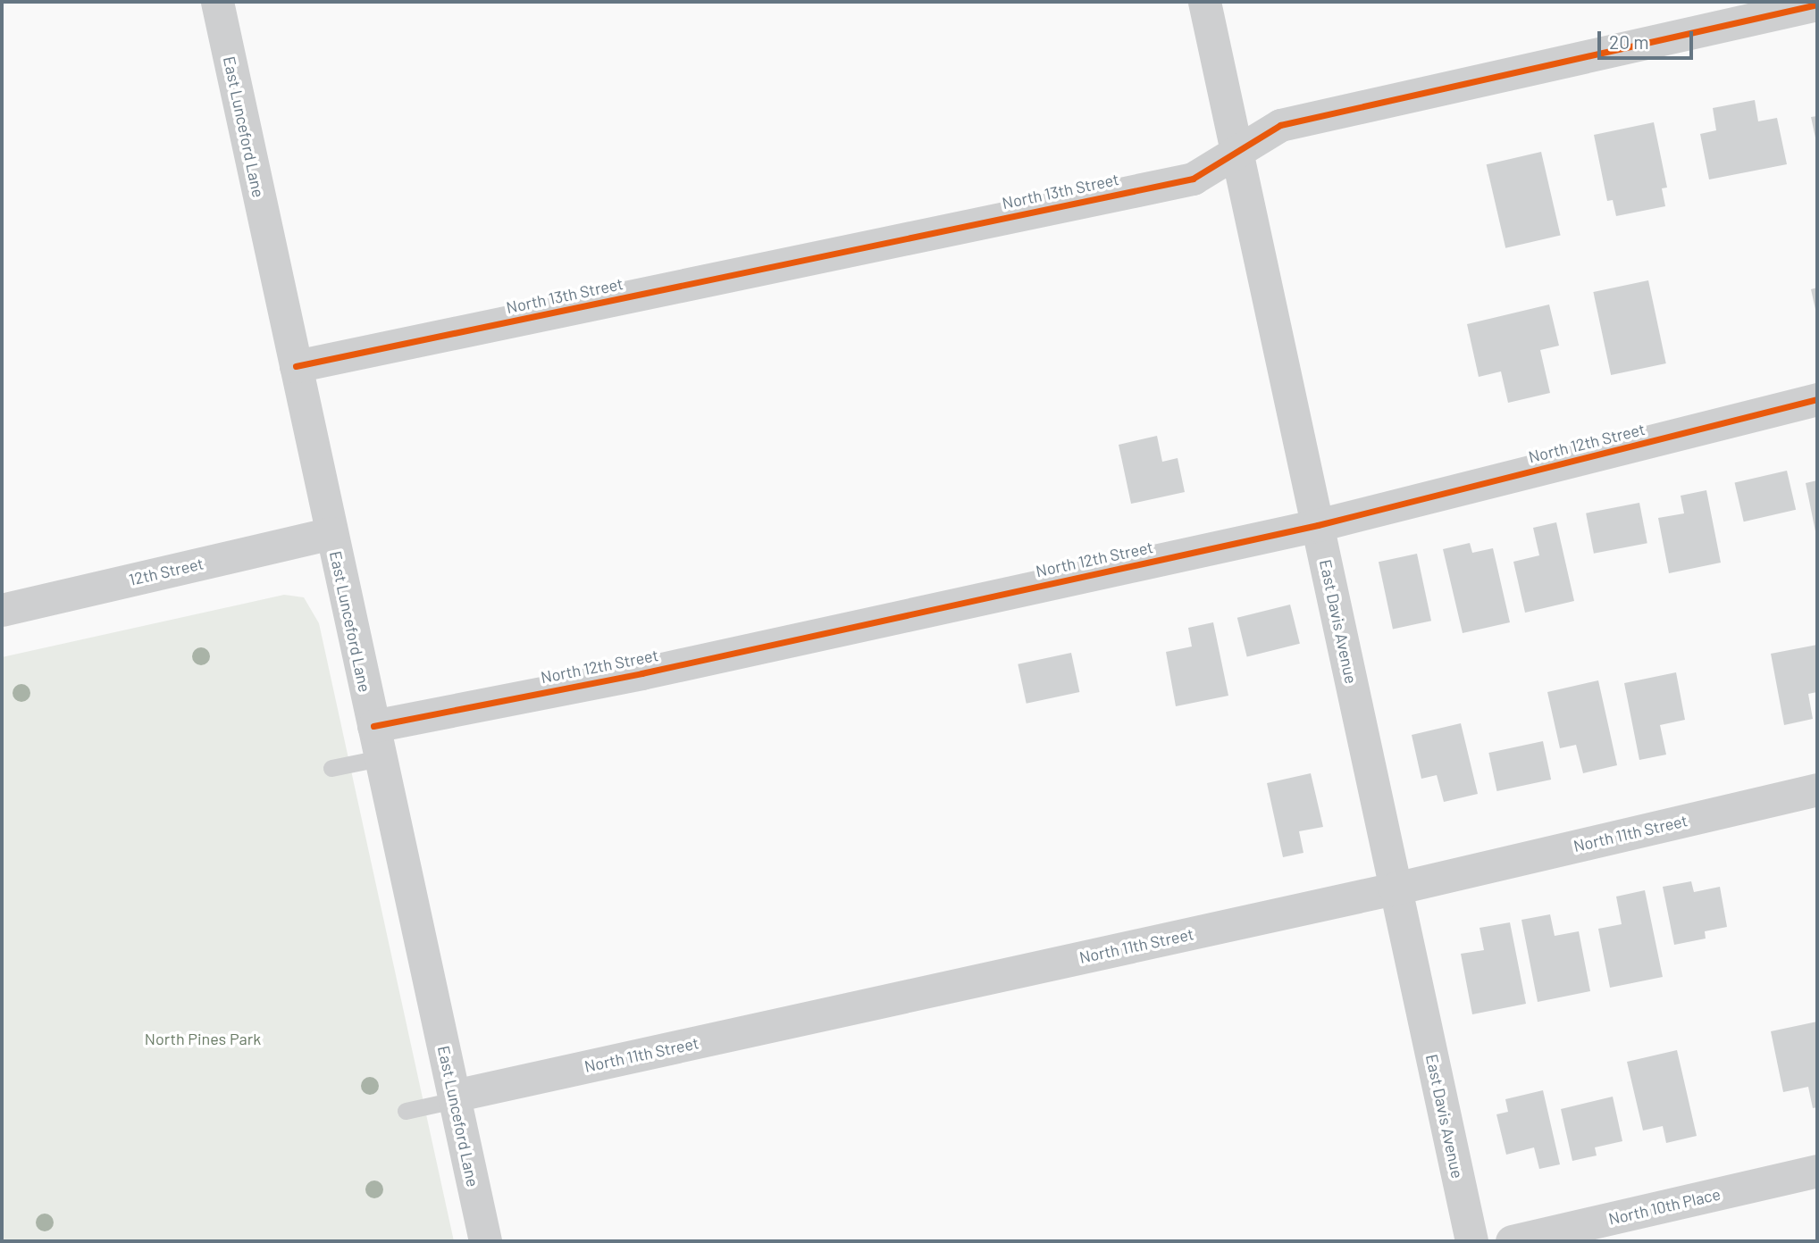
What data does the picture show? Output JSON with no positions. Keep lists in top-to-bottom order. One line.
{"streets":{"street":["East Lunceford Lane","North 13th Street","North 12th Street","12th Street","East Davis Avenue","North 11th Street","North 10th Place"]},"crossings":[["East Lunceford Lane","North 13th Street"],["East Lunceford Lane","North 12th Street"],["East Lunceford Lane","12th Street"],["East Lunceford Lane","North 11th Street"],["North 13th Street","East Davis Avenue"],["North 12th Street","East Davis Avenue"],["East Davis Avenue","North 11th Street"]],"parks":["North Pines Park"],"scale_bar":"20 m"}
